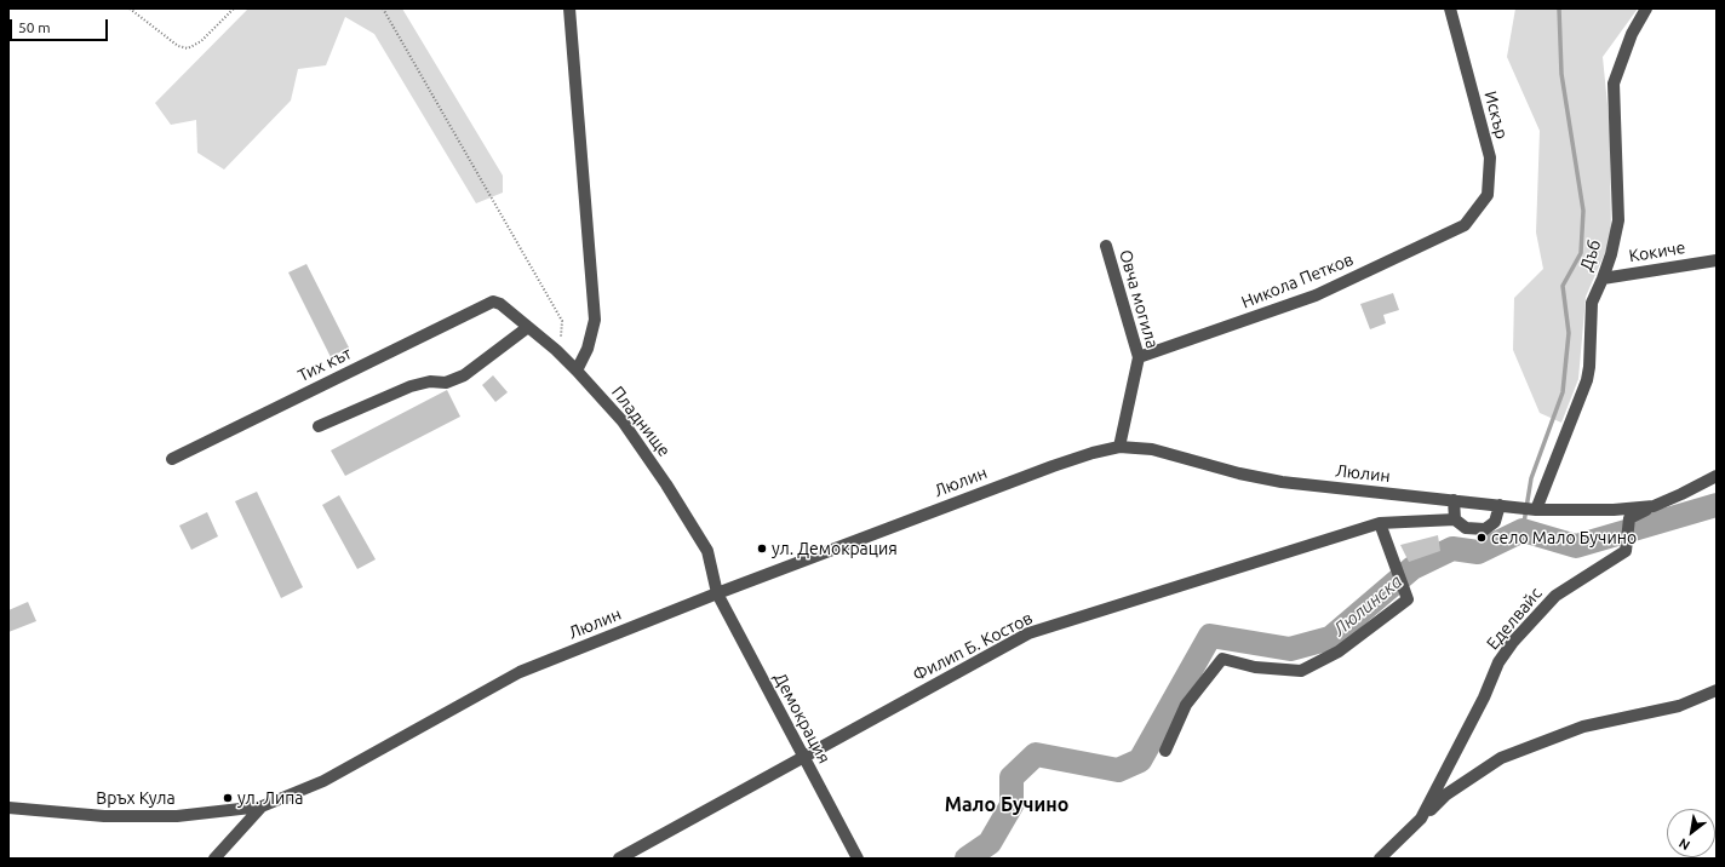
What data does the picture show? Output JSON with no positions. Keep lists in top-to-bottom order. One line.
{"streets":{"street":["Искър","Кокиче","Дъб","Никола Петков","Овча могила","Тих кът","Пладнище","Люлин","Еделвайс","Филип Б. Костов","Демокрация","Връх Кула"]},"crossings":[["Искър","Никола Петков"],["Кокиче","Дъб"],["Дъб","Люлин"],["Никола Петков","Овча могила"],["Овча могила","Люлин"],["Тих кът","Пладнище"],["Пладнище","Люлин"],["Пладнище","Демокрация"],["Люлин","Еделвайс"],["Люлин","Демокрация"],["Люлин","Връх Кула"],["Филип Б. Костов","Демокрация"]],"districts":["Мало Бучино"],"water":["Люлинска"],"places":["село Мало Бучино","ул. Демокрация","ул. Липа"],"scale_bar":"50 m","north":"bottom left"}
